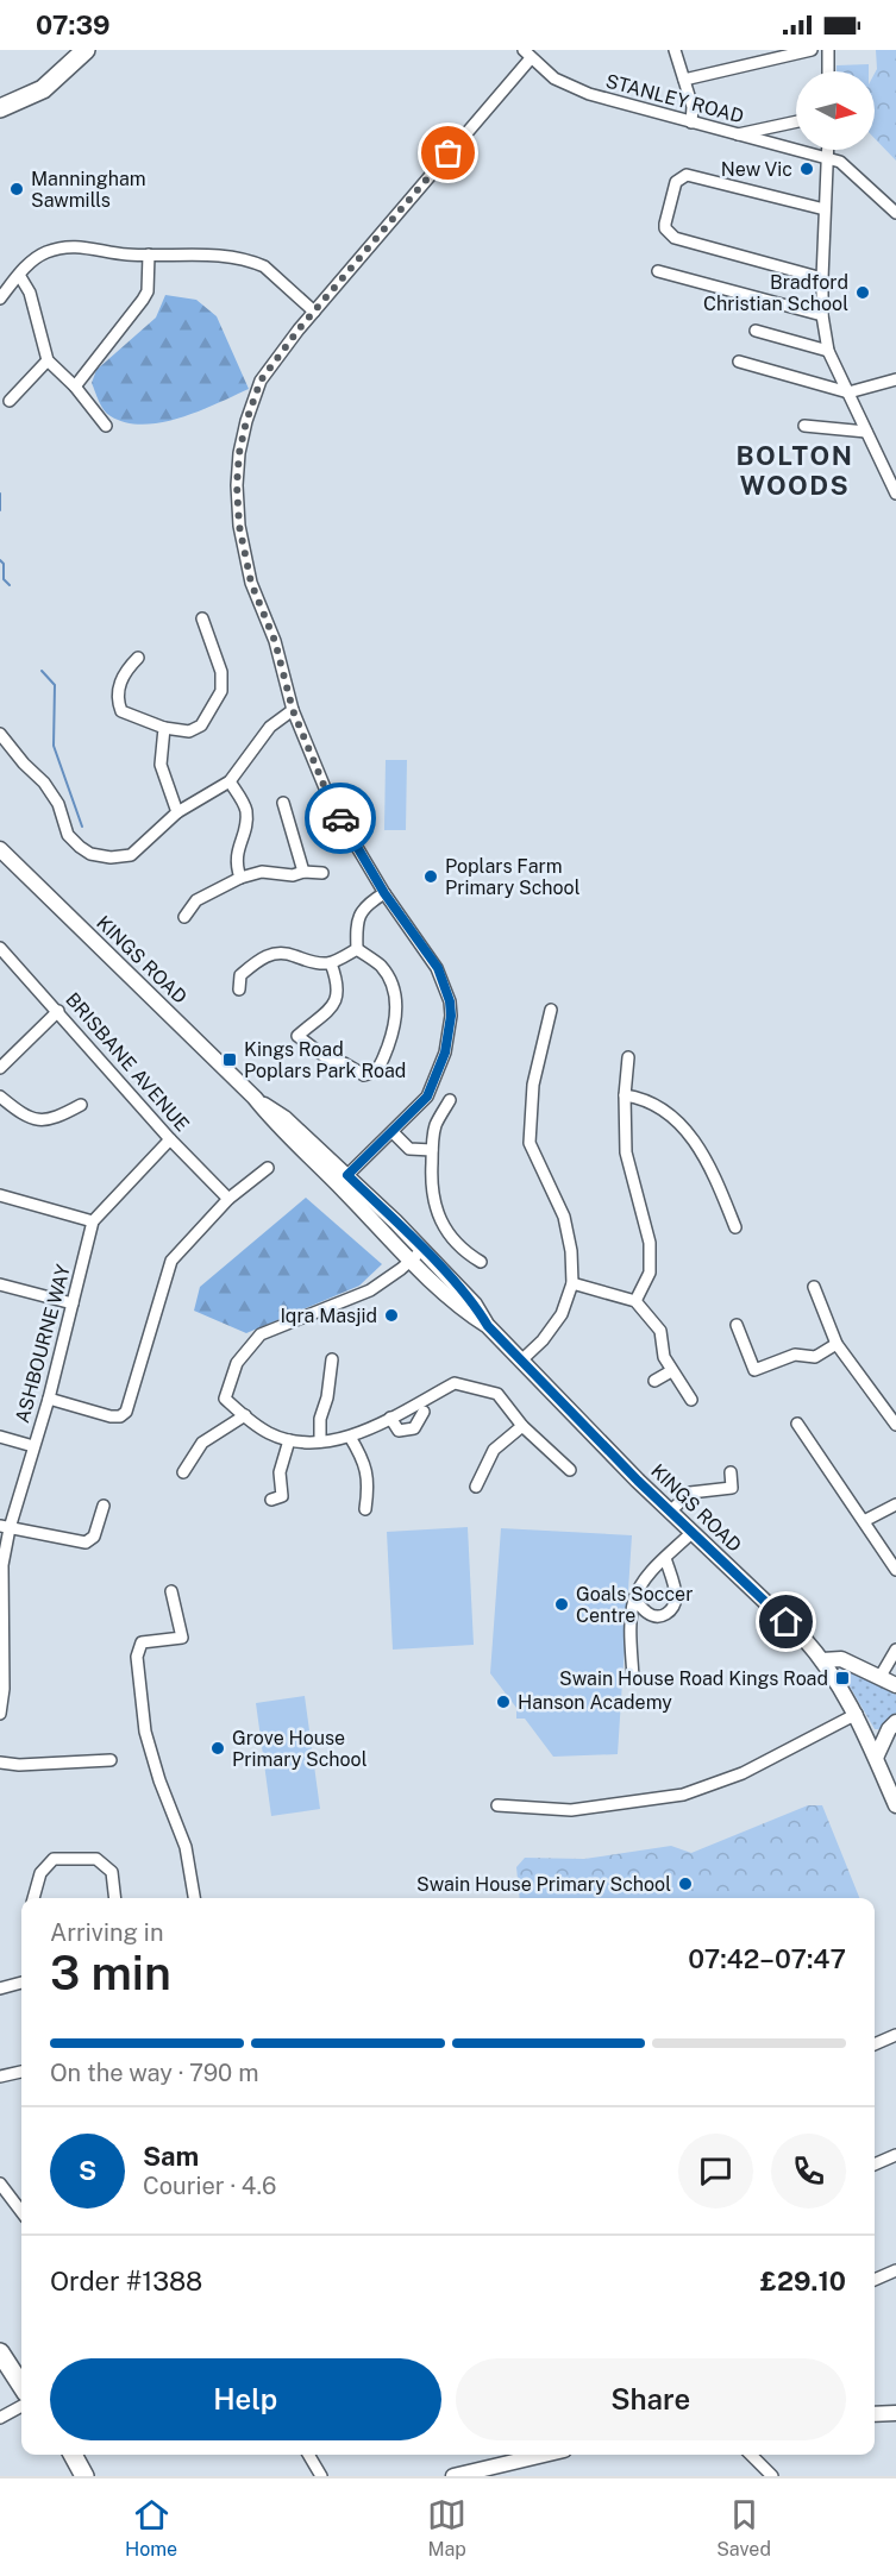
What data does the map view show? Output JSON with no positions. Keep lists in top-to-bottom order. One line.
{"streets":{"street":["STANLEY ROAD","KINGS ROAD","BRISBANE AVENUE","ASHBOURNE WAY"]},"crossings":[["BRISBANE AVENUE","ASHBOURNE WAY"]],"districts":["BOLTON WOODS"],"places":{"other":["New Vic","Manningham Sawmills","Bradford Christian School","Poplars Farm Primary School","Iqra Masjid","Goals Soccer Centre","Hanson Academy","Grove House Primary School","Swain House Primary School"],"transit":["Kings Road Poplars Park Road","Swain House Road Kings Road"]},"north":"right","page":{"status":"07:39","heading":["3 min","Arriving in","07:42–07:47"],"panel":["Sam","Courier · 4.6","Order #1388","£29.10"],"bar":"On the way · 790 m","round":"S","buttons":["Help","Share"],"tabs":["Home","Map","Saved"]}}
